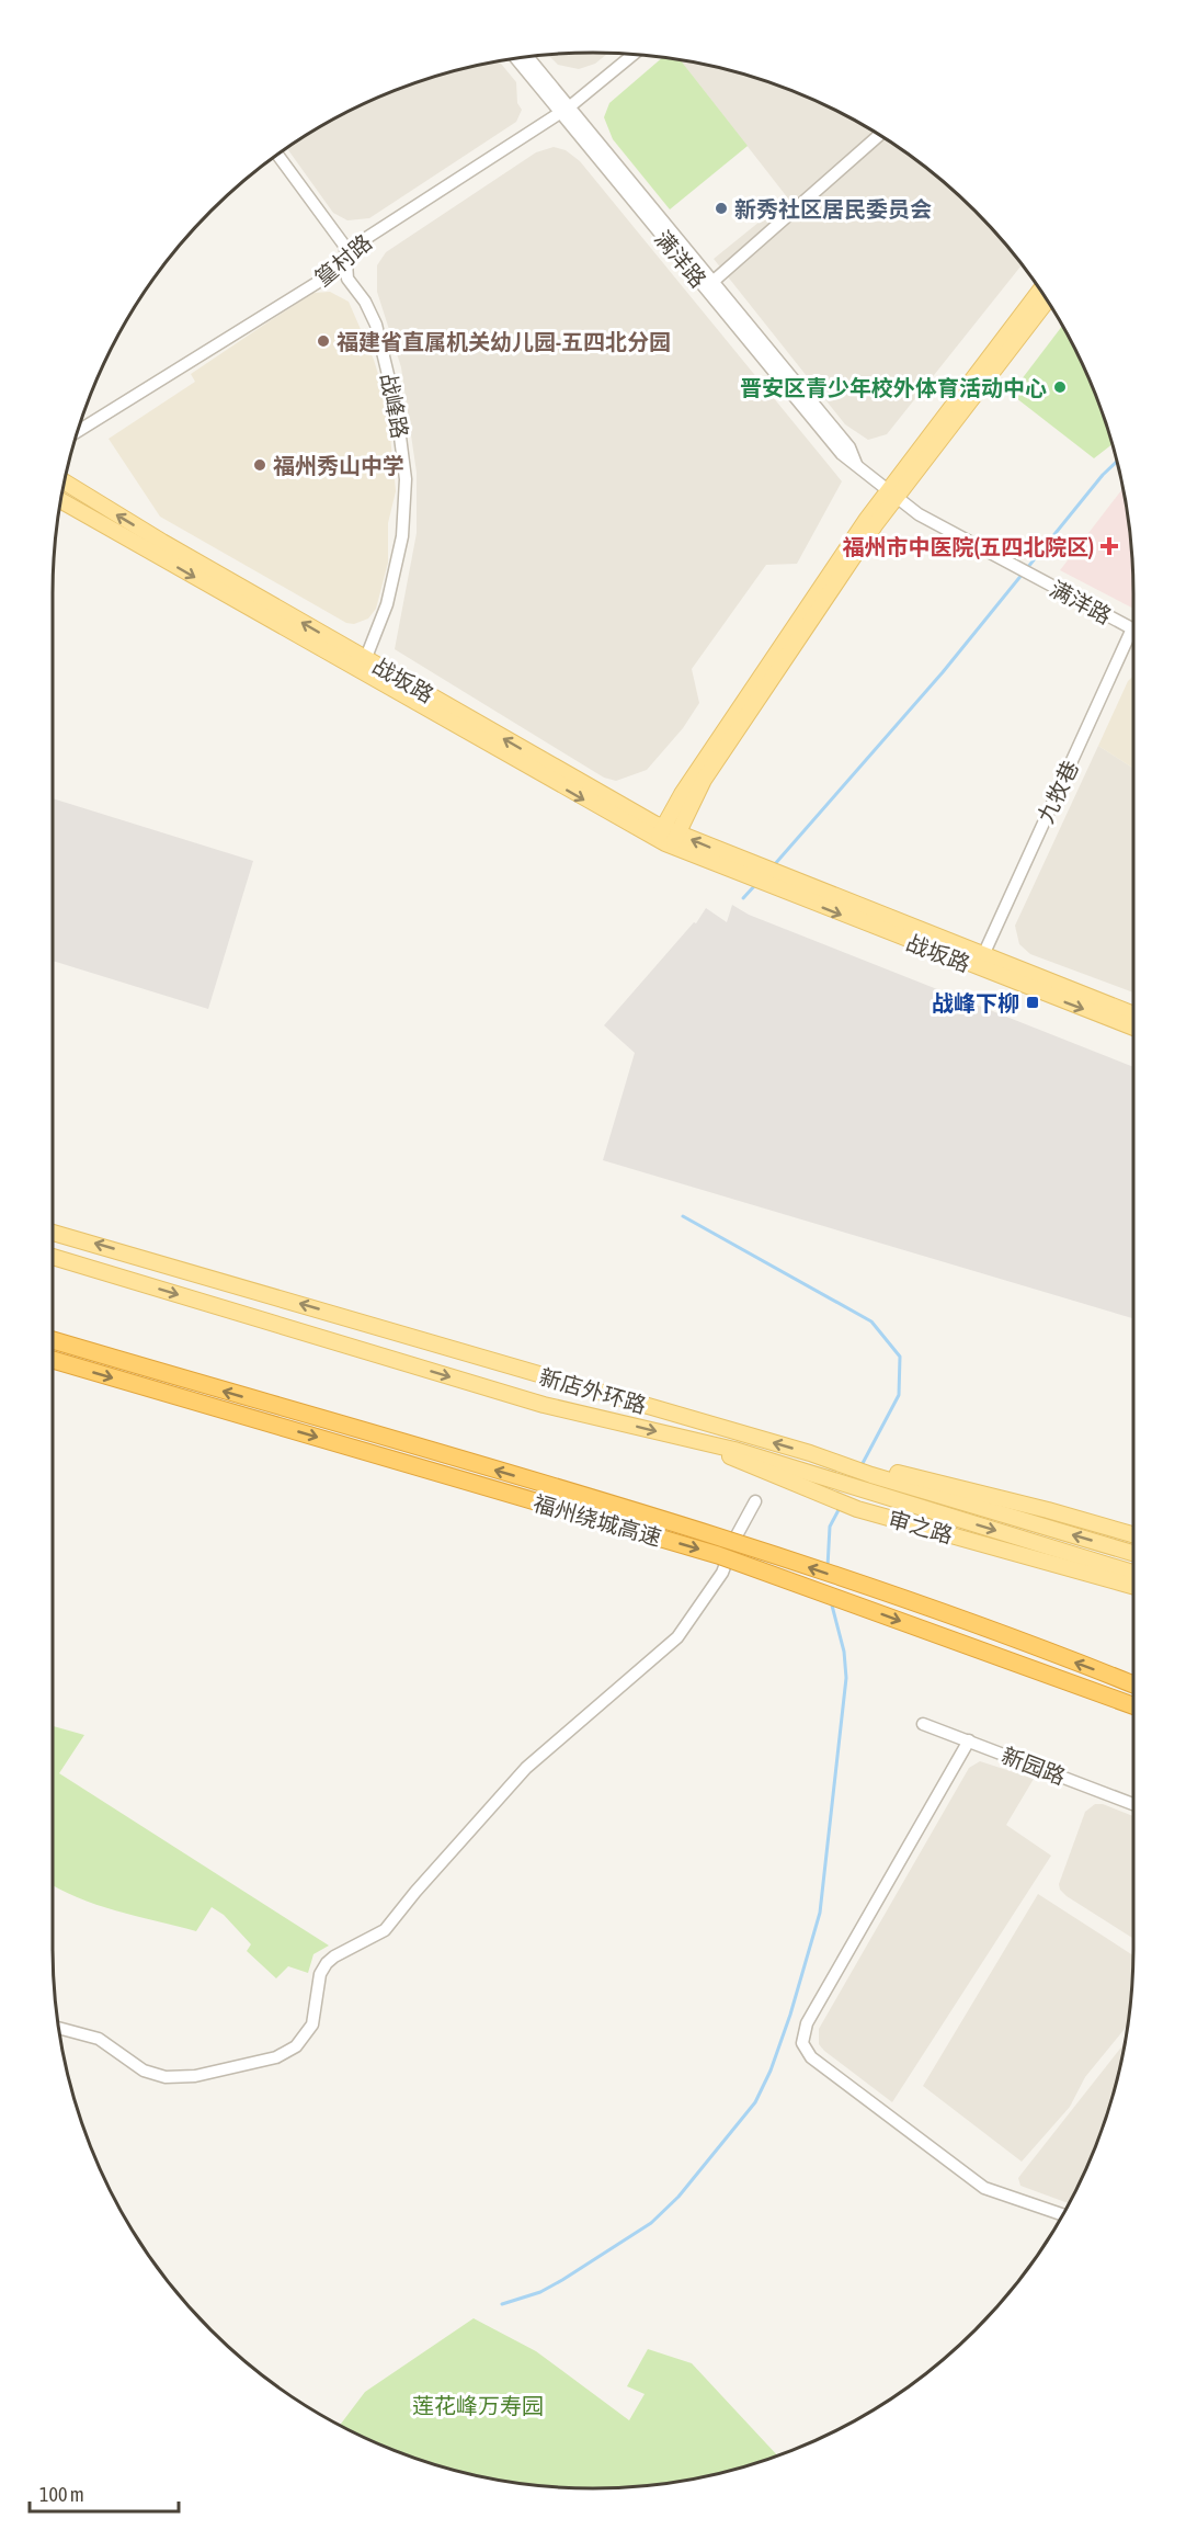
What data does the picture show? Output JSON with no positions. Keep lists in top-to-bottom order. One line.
{"streets":{"highway":["福州绕城高速"],"main road":["战坂路","新店外环路","审之路"],"street":["满洋路","篁村路","战峰路","九牧巷","新园路"]},"crossings":[["满洋路","篁村路"],["篁村路","战峰路"],["战峰路","战坂路"],["战坂路","九牧巷"],["新店外环路","审之路"]],"parks":["莲花峰万寿园"],"places":{"other":["新秀社区居民委员会","福建省直属机关幼儿园-五四北分园","晋安区青少年校外体育活动中心","福州秀山中学"],"health":["福州市中医院(五四北院区)"],"transit":["战峰下柳"]},"scale_bar":"100 m"}
